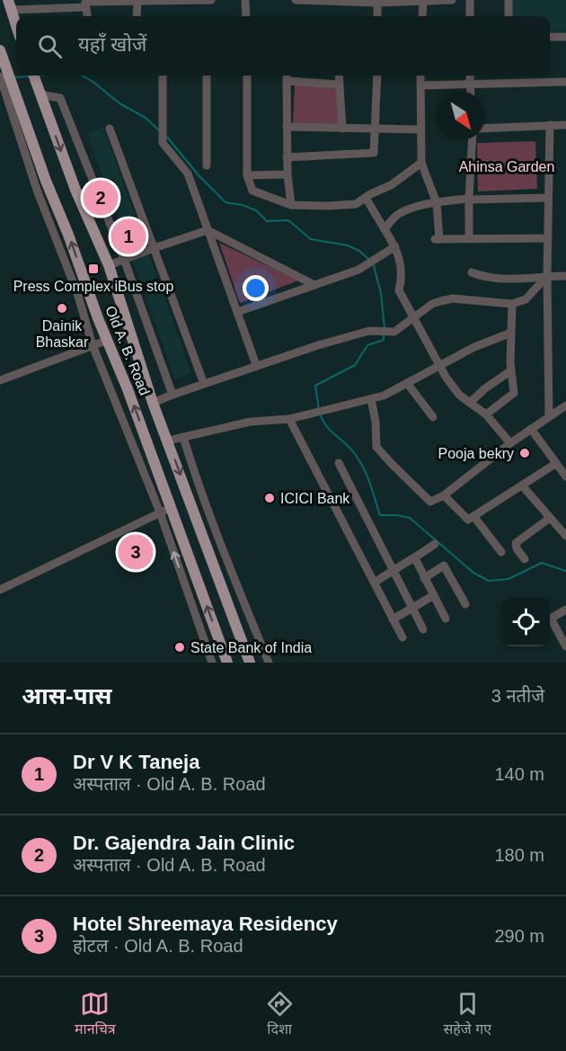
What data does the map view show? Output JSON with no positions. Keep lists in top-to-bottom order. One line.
{"streets":{"main road":["Old A. B. Road"]},"parks":["Ahinsa Garden"],"places":{"transit":["Press Complex iBus stop"],"other":["Dainik Bhaskar","Pooja bekry","ICICI Bank","State Bank of India"]},"north":"bottom right","page":{"search":"यहाँ खोजें","pins":["2","1","3"],"heading":["आस-पास","3 नतीजे"],"list":[{"mark":"1","name":"Dr V K Taneja","note":"अस्पताल · Old A. B. Road","value":"140 m"},{"mark":"2","name":"Dr. Gajendra Jain Clinic","note":"अस्पताल · Old A. B. Road","value":"180 m"},{"mark":"3","name":"Hotel Shreemaya Residency","note":"होटल · Old A. B. Road","value":"290 m"}],"nav":["मानचित्र","दिशा","सहेजे गए"]}}
